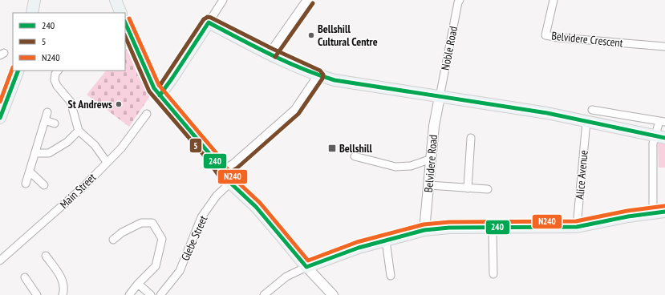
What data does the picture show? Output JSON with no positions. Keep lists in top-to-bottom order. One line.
{"streets":{"street":["Belvidere Crescent","Noble Road","Belvidere Road","Alice Avenue","Main Street","Glebe Street"]},"crossings":[["Noble Road","Belvidere Road"]],"places":{"other":["Bellshill Cultural Centre","St Andrews"],"transit":["Bellshill"]},"lines":["transit line 5","transit line N240","transit line 240"],"legend":["240","5","N240"]}
